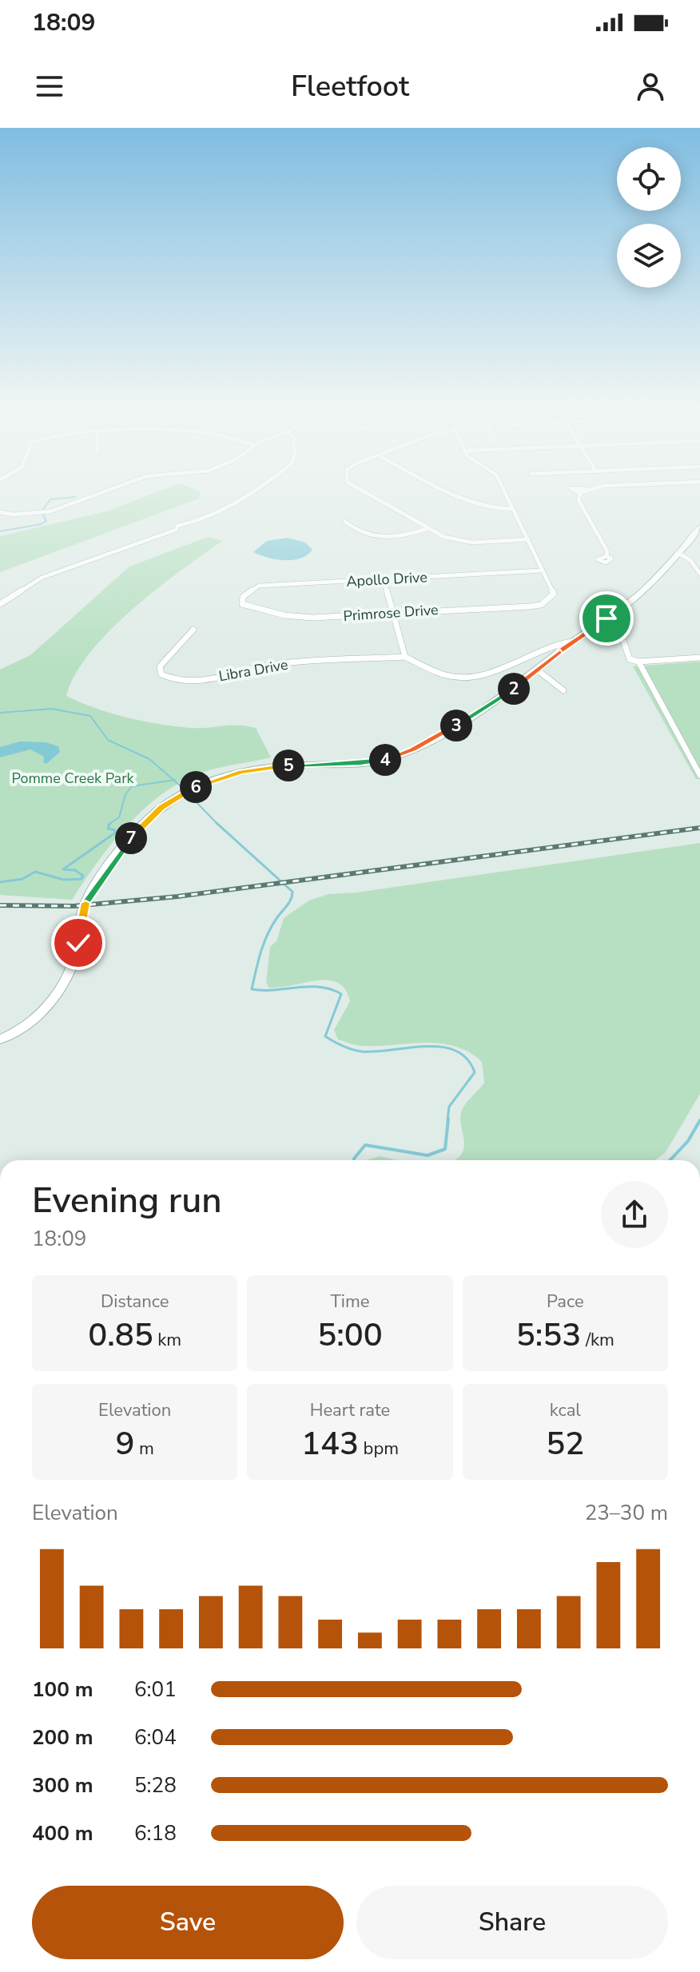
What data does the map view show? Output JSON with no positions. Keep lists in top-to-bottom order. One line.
{"streets":{"street":["Apollo Drive","Primrose Drive","Libra Drive"]},"crossings":[["Apollo Drive","Primrose Drive"]],"parks":["Pomme Creek Park"],"page":{"status":"18:09","header":"Fleetfoot","pins":["2","3","4","5","6","7"],"heading":["Evening run","18:09"],"stats":[["Distance","0.85 km"],["Time","5:00"],["Pace","5:53 /km"],["Elevation","9 m"],["Heart rate","143 bpm"],["kcal","52"]],"chart":["Elevation","23–30 m"],"list":[{"name":"100 m","note":"6:01"},{"name":"200 m","note":"6:04"},{"name":"300 m","note":"5:28"},{"name":"400 m","note":"6:18"}],"buttons":["Save","Share"]}}
